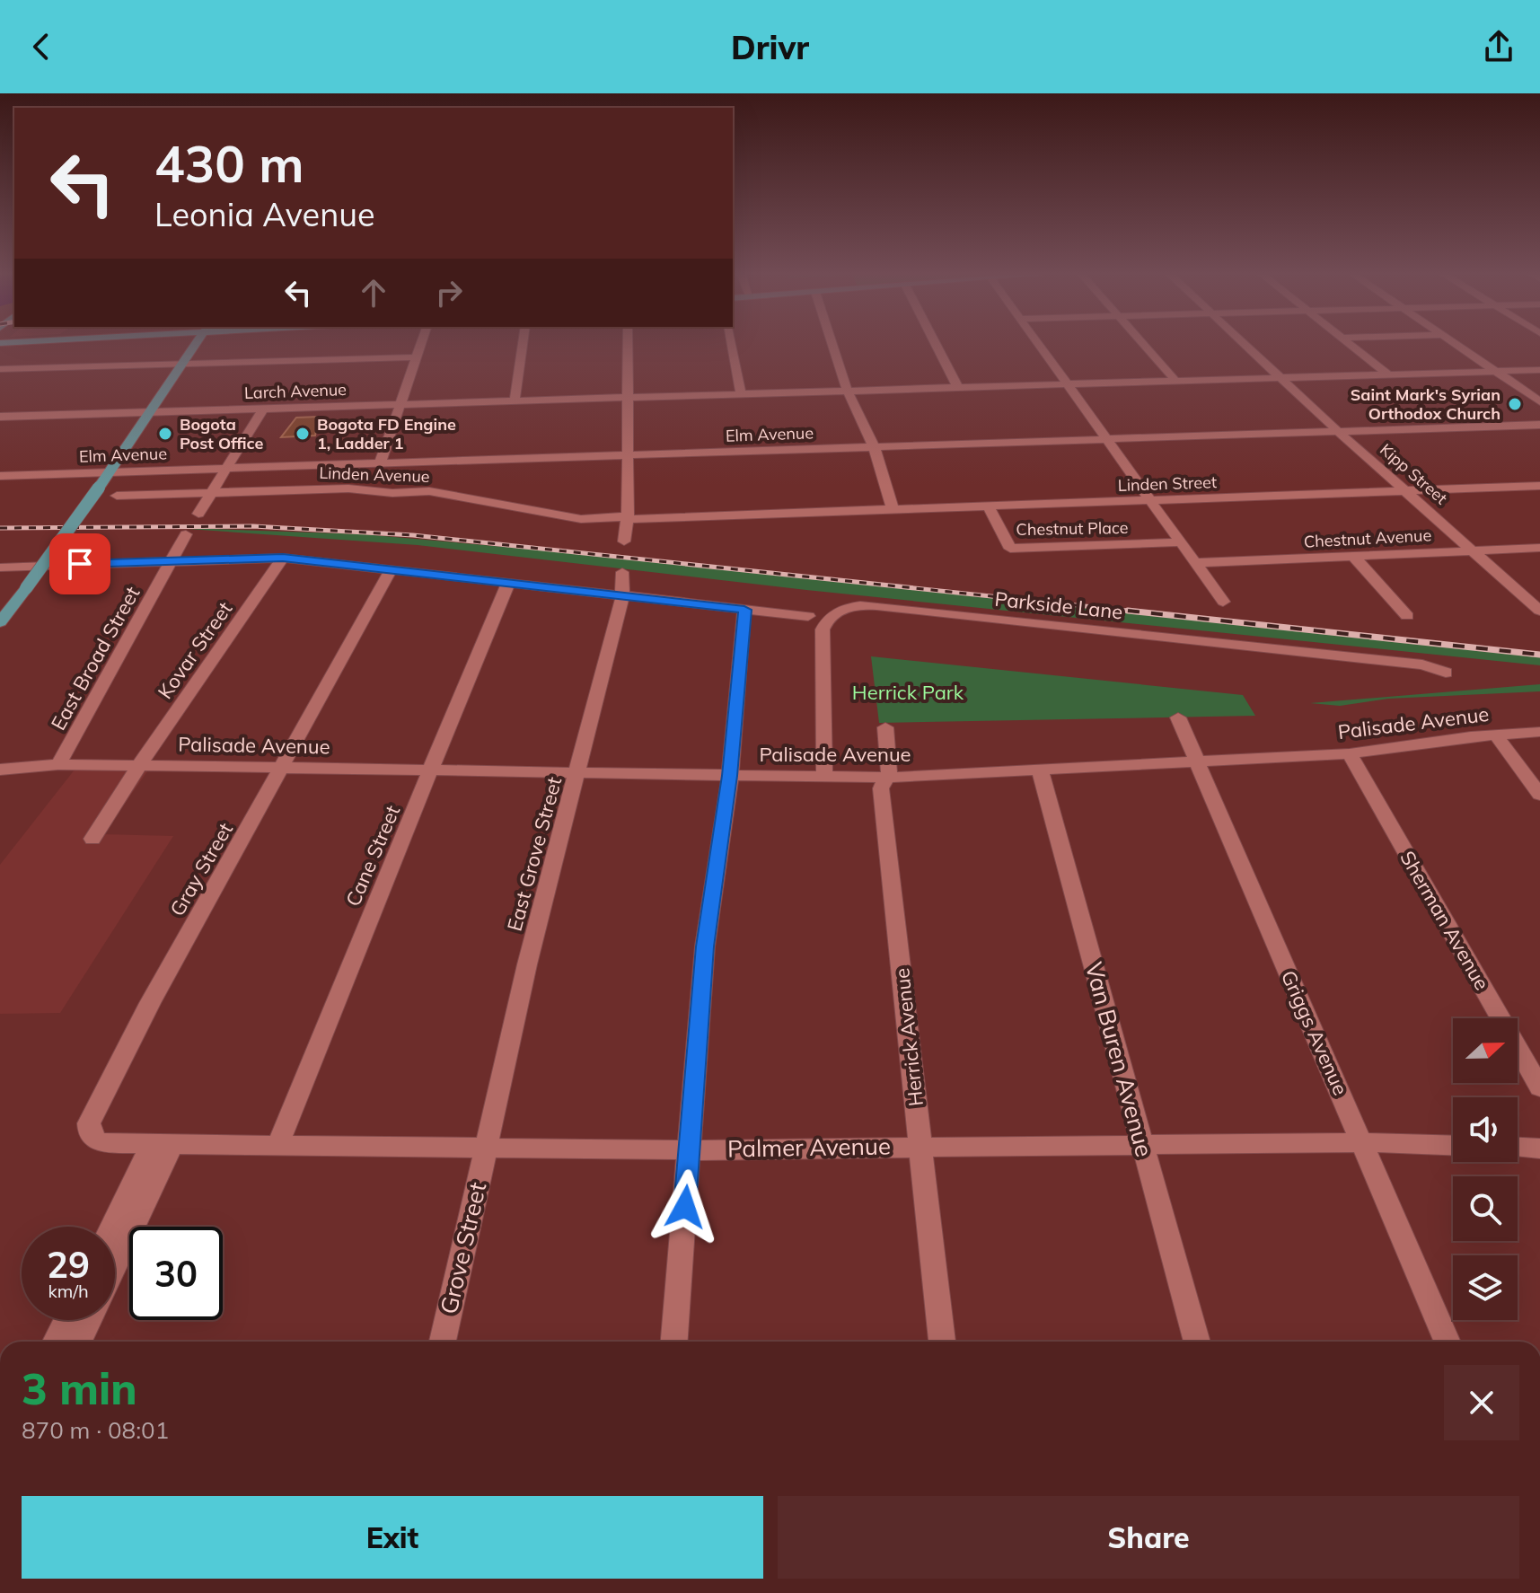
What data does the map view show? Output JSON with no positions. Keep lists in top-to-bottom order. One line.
{"streets":{"street":["Larch Avenue","Elm Avenue","Kipp Street","Linden Avenue","Linden Street","Chestnut Place","Chestnut Avenue","Parkside Lane","Kovar Street","East Broad Street","Palisade Avenue","East Grove Street","Cane Street","Gray Street","Sherman Avenue","Griggs Avenue","Herrick Avenue","Van Buren Avenue","Palmer Avenue","Grove Street"]},"crossings":[["Larch Avenue","Kipp Street"],["Elm Avenue","Kipp Street"],["Kipp Street","Linden Street"],["Kipp Street","Chestnut Avenue"],["Linden Avenue","Linden Street"],["Linden Street","Chestnut Place"],["Parkside Lane","Palisade Avenue"],["Kovar Street","Palisade Avenue"],["East Broad Street","Palisade Avenue"],["Palisade Avenue","East Grove Street"],["Palisade Avenue","Cane Street"],["Palisade Avenue","Gray Street"],["Palisade Avenue","Sherman Avenue"],["Palisade Avenue","Griggs Avenue"],["Palisade Avenue","Herrick Avenue"],["Palisade Avenue","Van Buren Avenue"],["East Grove Street","Palmer Avenue"],["East Grove Street","Grove Street"],["Cane Street","Palmer Avenue"],["Gray Street","Palmer Avenue"],["Griggs Avenue","Palmer Avenue"],["Herrick Avenue","Palmer Avenue"],["Van Buren Avenue","Palmer Avenue"],["Palmer Avenue","Grove Street"]],"parks":["Herrick Park"],"places":["Saint Mark's Syrian Orthodox Church","Bogota Post Office","Bogota FD Engine 1, Ladder 1"],"north":"right","page":{"header":"Drivr","turn":["430 m","Leonia Avenue"],"speed":"29 km/h","limit":"30","heading":["3 min","870 m · 08:01"],"buttons":["Exit","Share"]}}
